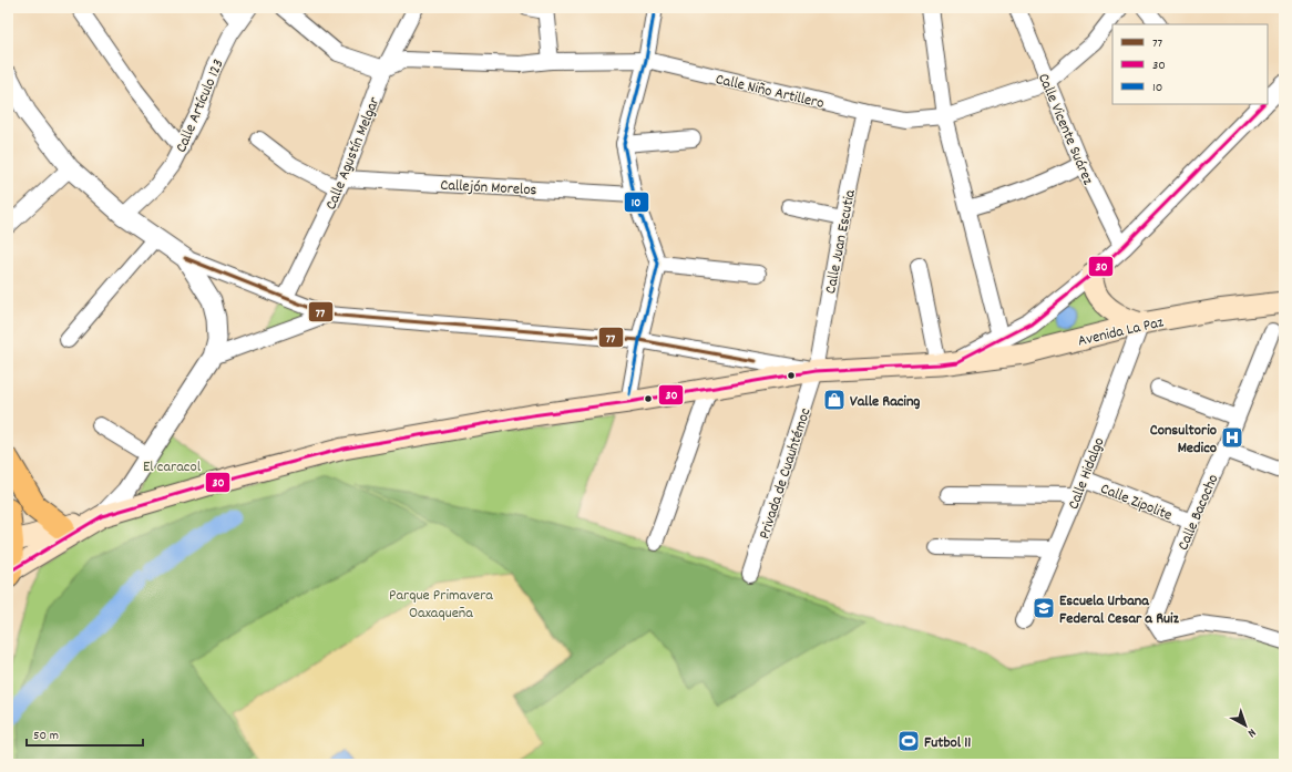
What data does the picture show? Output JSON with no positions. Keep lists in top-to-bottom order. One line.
{"streets":{"main road":["Avenida La Paz"],"street":["Calle Niño Artillero","Calle Artículo 123","Calle Vicente Suárez","Calle Agustín Melgar","Callejón Morelos","Calle Juan Escutia","Privada de Cuauhtémoc","Calle Hidalgo","Calle Zipolite","Calle Bacocho"]},"crossings":[["Calle Niño Artillero","Calle Vicente Suárez"],["Calle Niño Artillero","Calle Agustín Melgar"],["Calle Niño Artillero","Calle Juan Escutia"],["Calle Agustín Melgar","Callejón Morelos"],["Calle Juan Escutia","Avenida La Paz"],["Calle Juan Escutia","Privada de Cuauhtémoc"],["Avenida La Paz","Privada de Cuauhtémoc"],["Avenida La Paz","Calle Hidalgo"],["Calle Hidalgo","Calle Zipolite"],["Calle Zipolite","Calle Bacocho"]],"parks":["El caracol","Parque Primavera Oaxaqueña"],"places":{"shop":["Valle Racing"],"hospital":["Consultorio Medico"],"school or university":["Escuela Urbana Federal Cesar a Ruiz"],"sports":["Futbol 11"]},"lines":["transit line 10","transit line 30","transit line 77"],"legend":["77","30","10"],"scale_bar":"50 m","north":"bottom right"}
